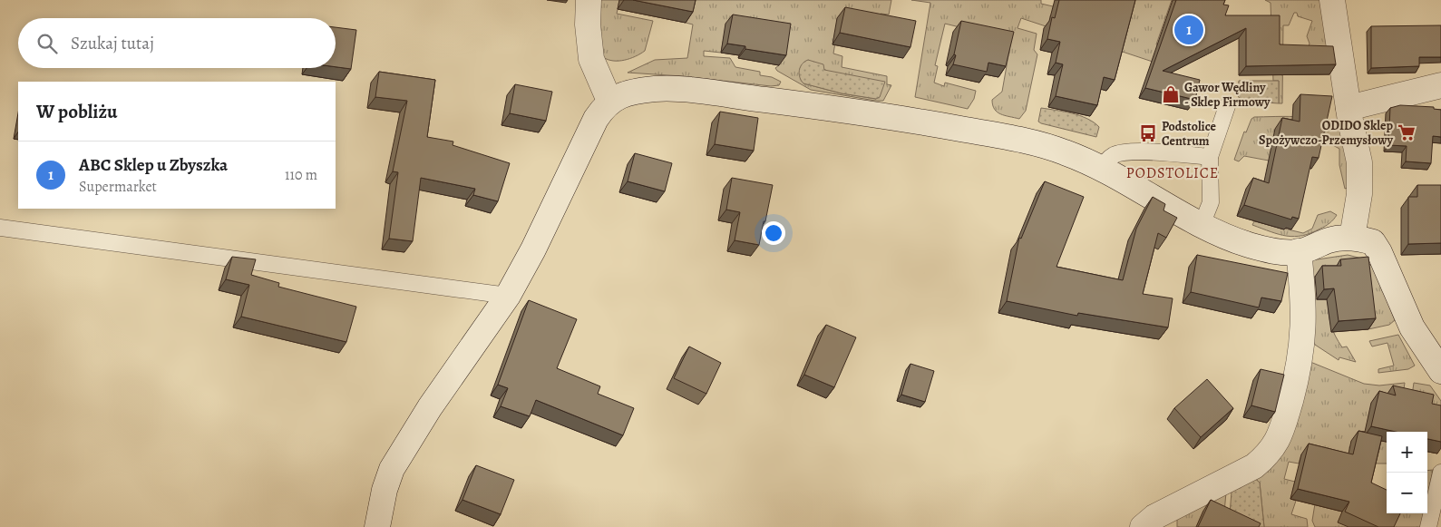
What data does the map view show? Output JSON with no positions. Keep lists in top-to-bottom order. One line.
{"districts":["PODSTOLICE"],"places":{"shop":["Gawor Wędliny - Sklep Firmowy"],"supermarket":["ODIDO Sklep Spożywczo-Przemysłowy"],"bus stop":["Podstolice Centrum"]},"page":{"pins":"1","search":"Szukaj tutaj","heading":"W pobliżu","list":[{"mark":"1","name":"ABC Sklep u Zbyszka","note":"Supermarket","value":"110 m"}],"map_buttons":["+","−"]}}
